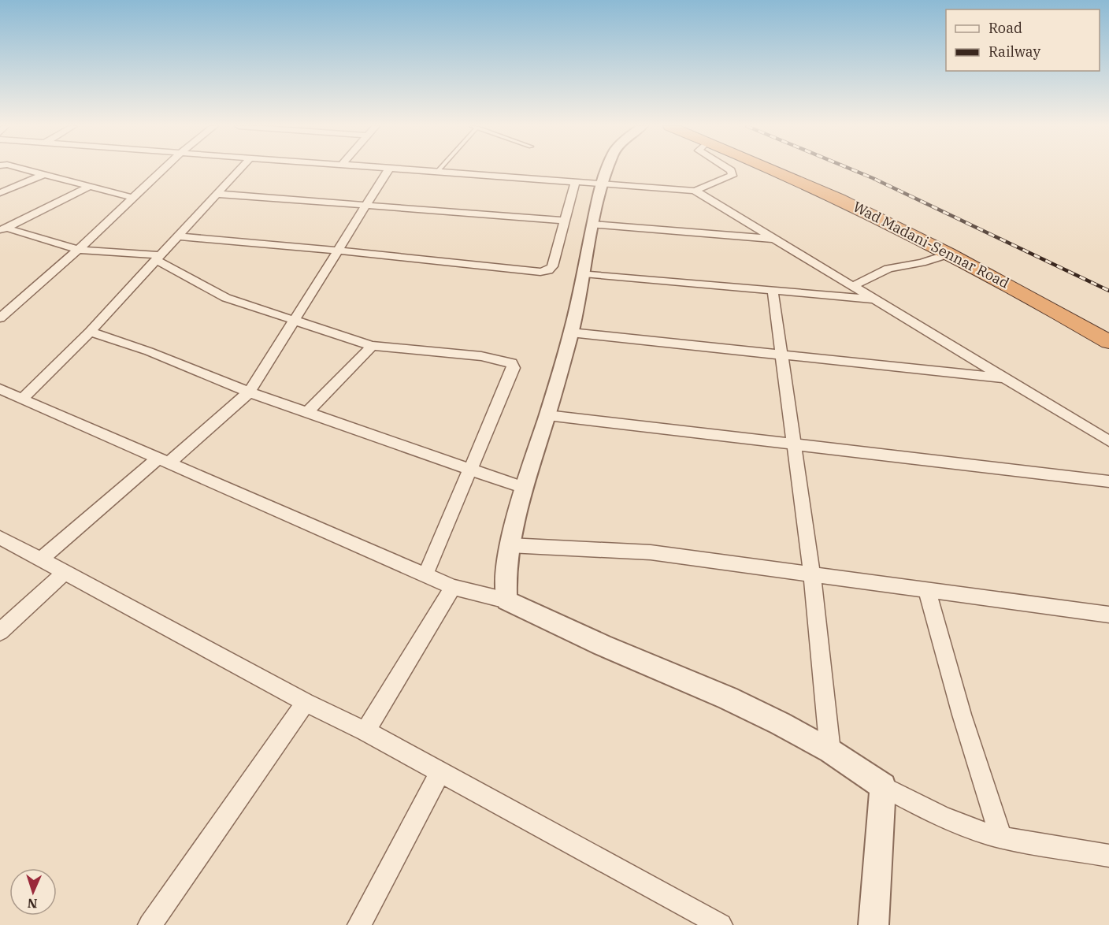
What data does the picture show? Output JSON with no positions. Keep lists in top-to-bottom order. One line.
{"streets":{"highway":["Wad Madani-Sennar Road"]},"legend":["Road","Railway"],"north":"bottom"}
